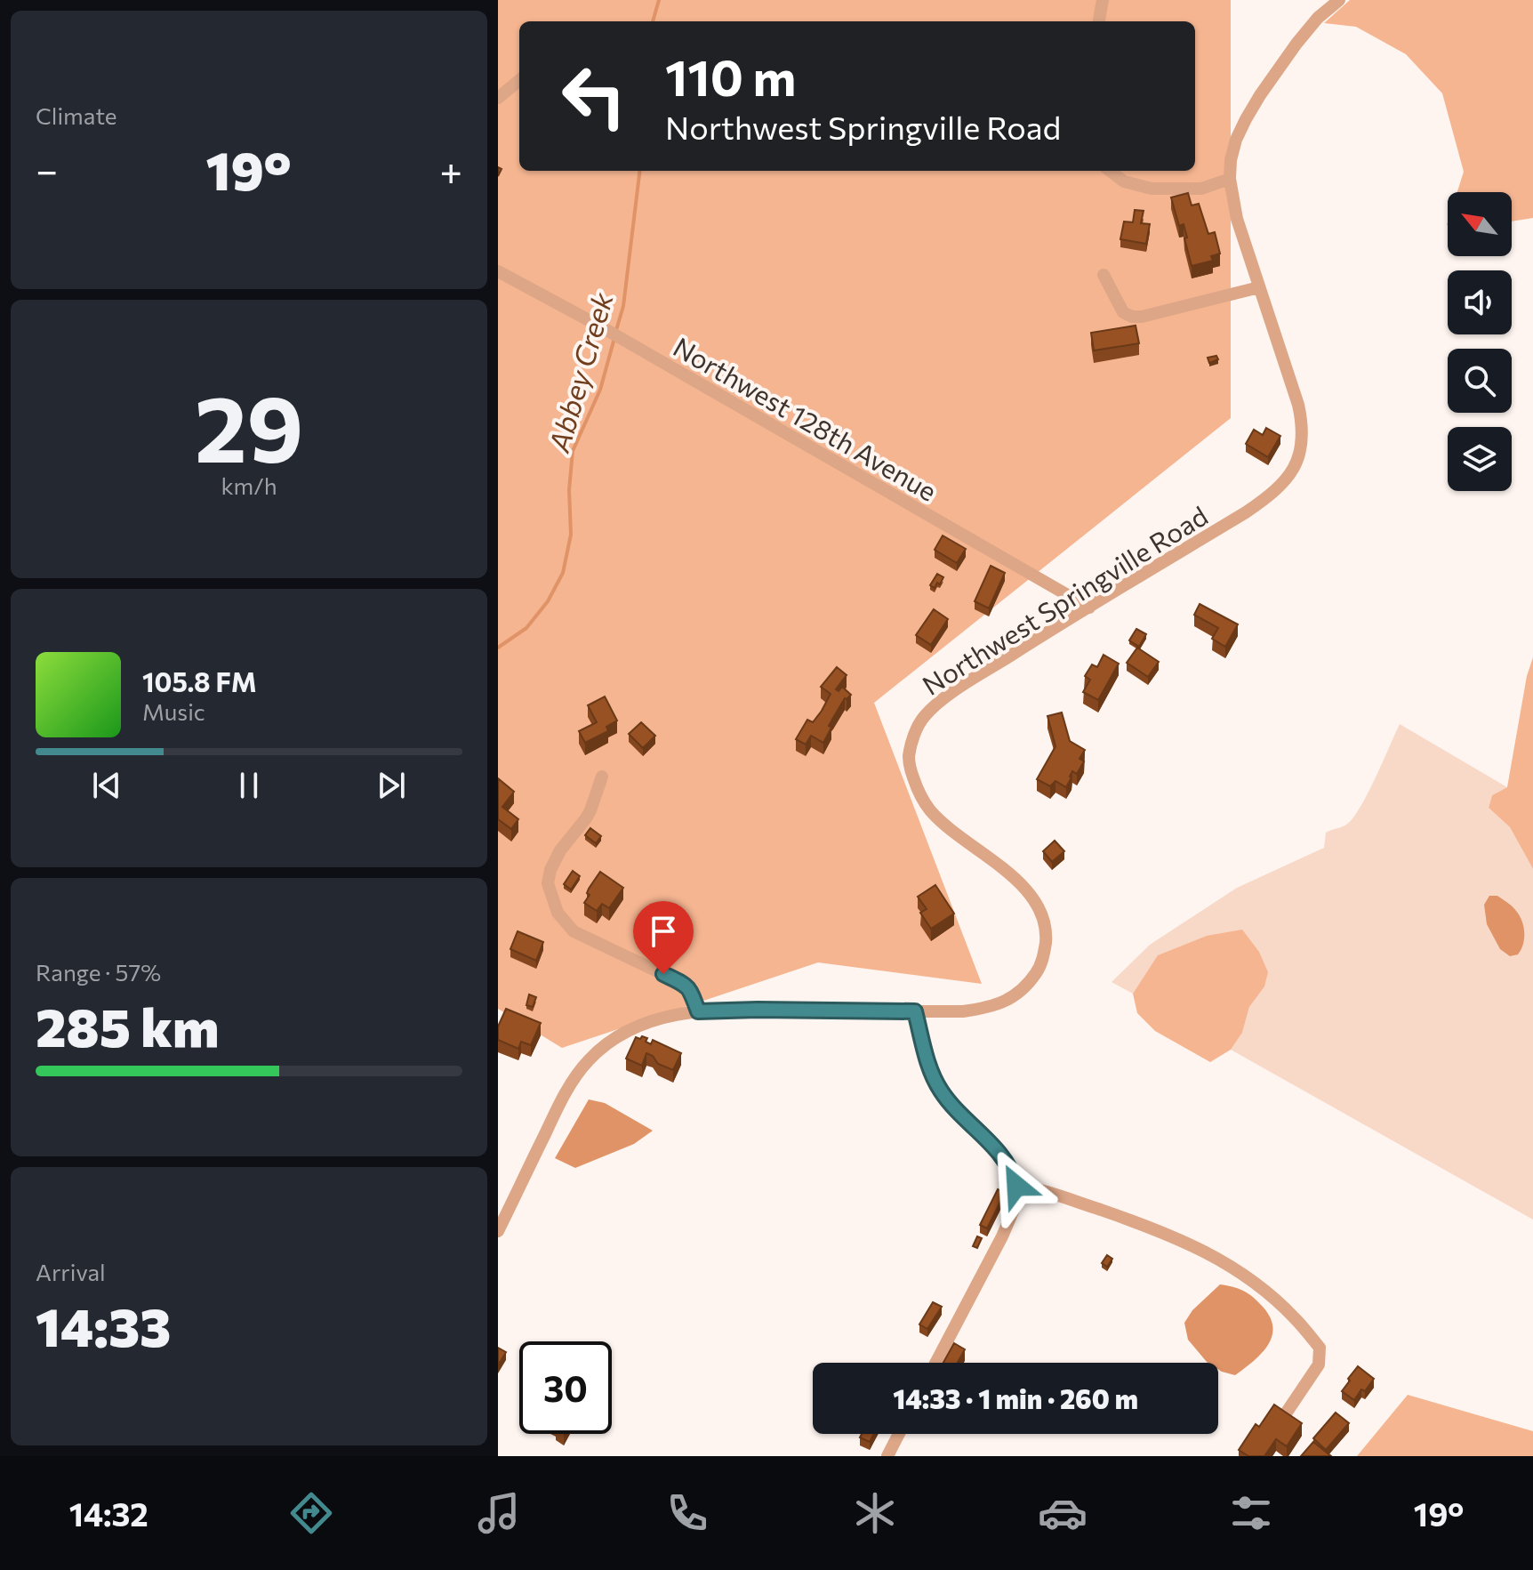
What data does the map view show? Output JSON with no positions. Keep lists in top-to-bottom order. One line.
{"streets":{"street":["Northwest 128th Avenue","Northwest Springville Road"]},"crossings":[["Northwest 128th Avenue","Northwest Springville Road"]],"water":["Abbey Creek"],"north":"top left","page":{"tile":["Climate",["29","km/h"],["Range · 57%","285 km"],["Arrival","14:33"]],"turn":["110 m","Northwest Springville Road"],"heat":["−","19°","+"],"song":["105.8 FM","Music"],"limit":"30","trip":"14:33 · 1 min · 260 m","tabs":["14:32","19°"]}}
